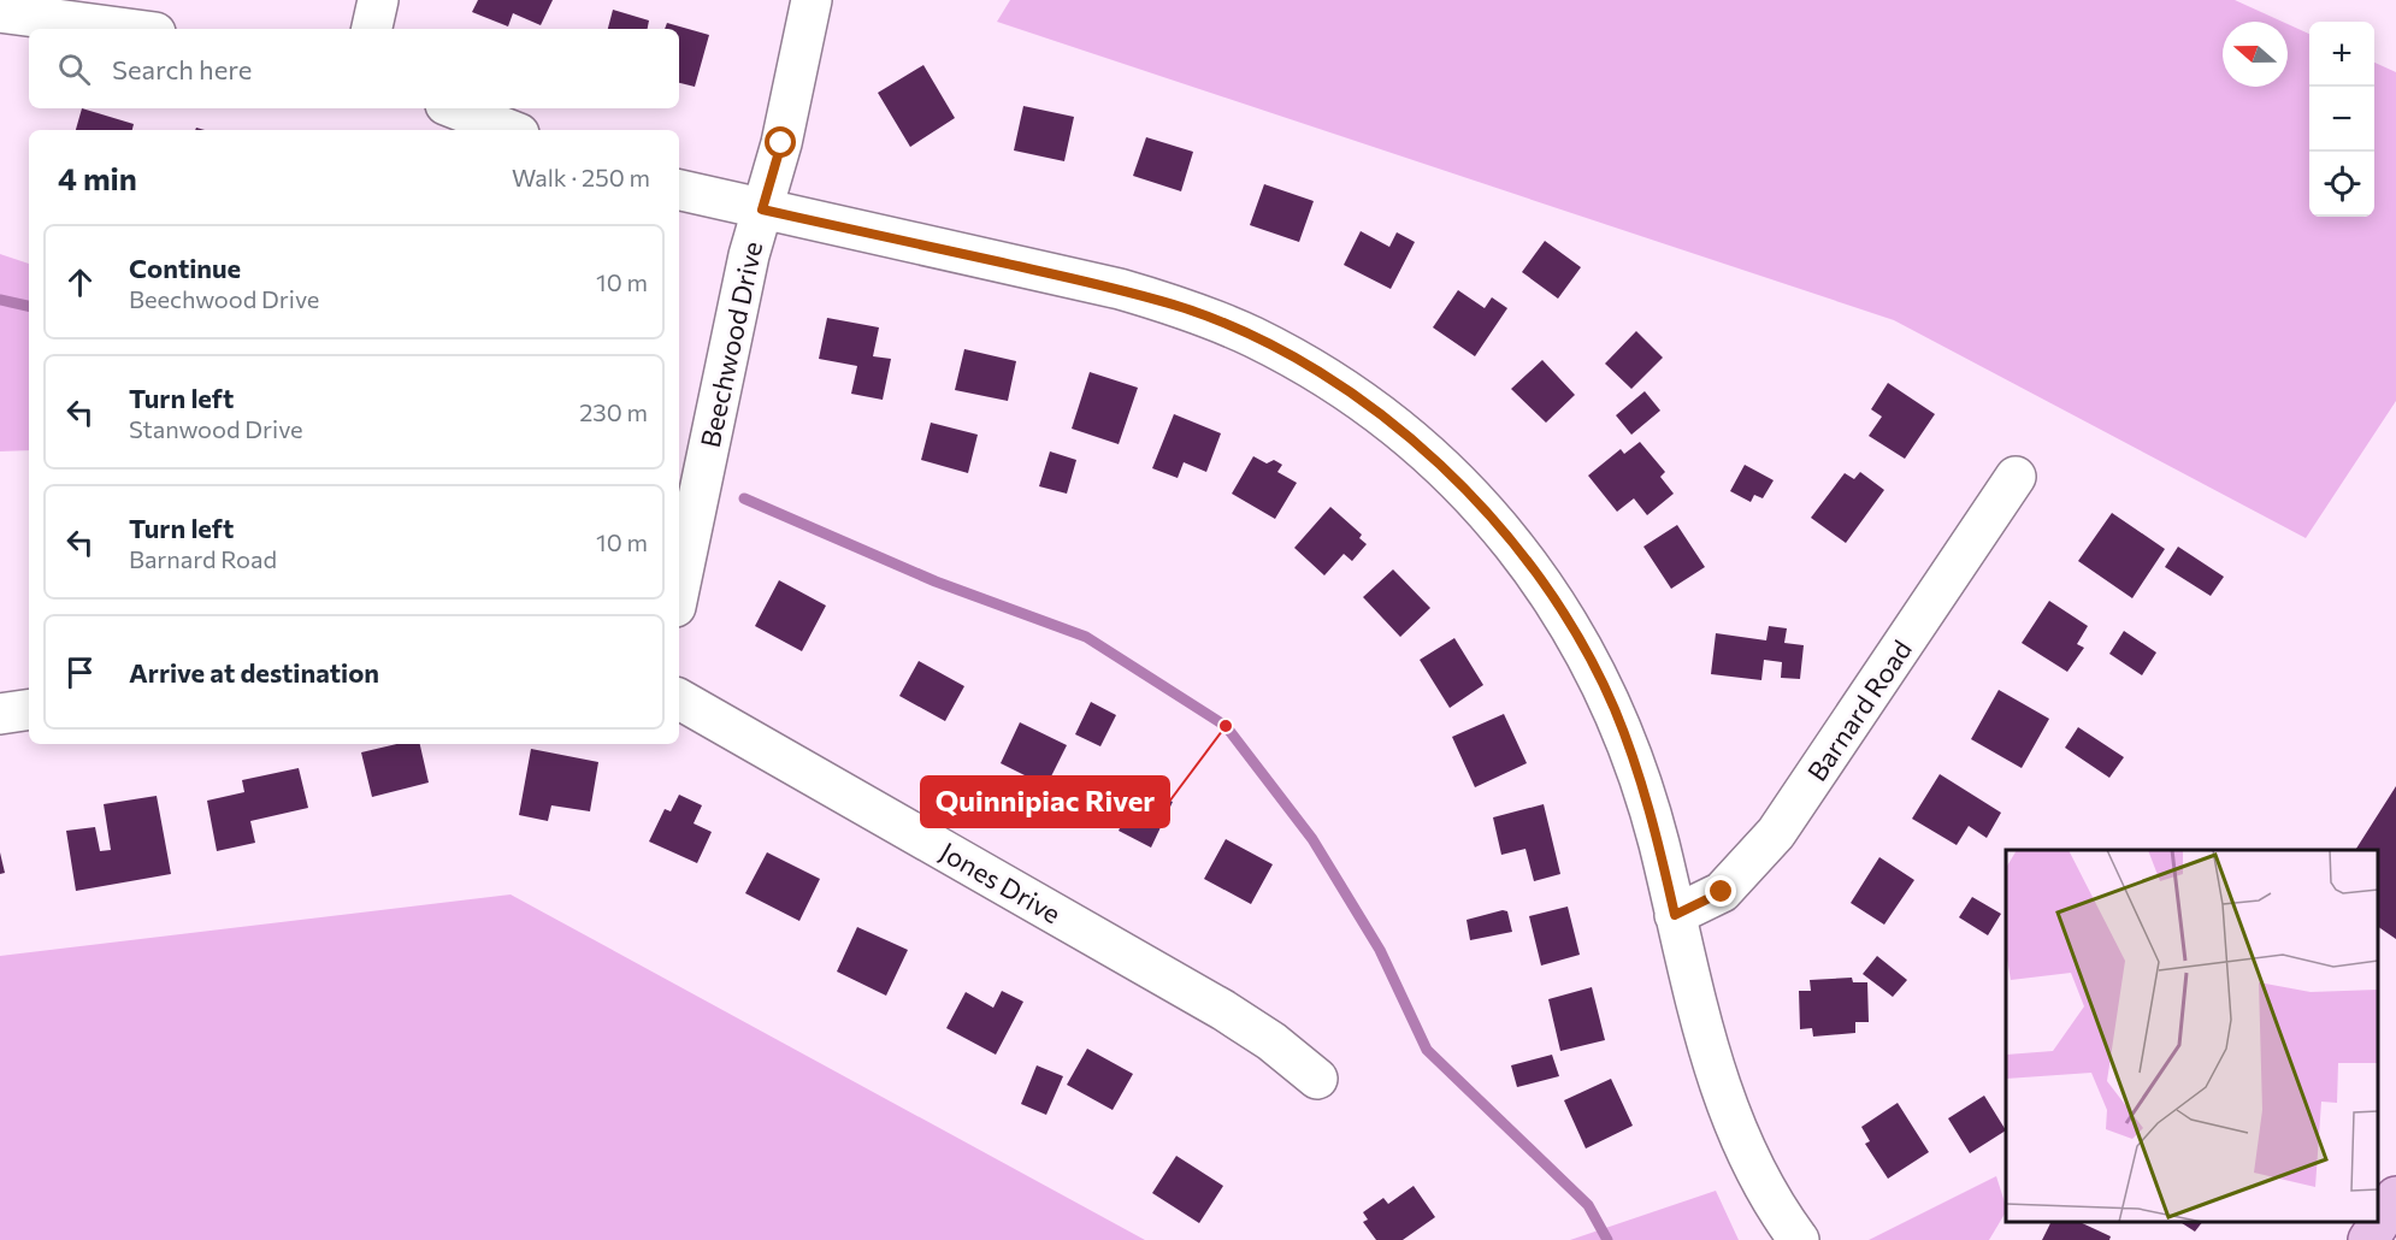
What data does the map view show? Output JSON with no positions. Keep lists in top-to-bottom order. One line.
{"streets":{"street":["Beechwood Drive","Barnard Road","Jones Drive"]},"places":["Quinnipiac River"],"north":"left","page":{"map_buttons":["+","−"],"search":"Search here","heading":["4 min","Walk · 250 m"],"list":[["Continue","Beechwood Drive","10 m"],["Turn left","Stanwood Drive","230 m"],["Turn left","Barnard Road","10 m"],"Arrive at destination"]}}
